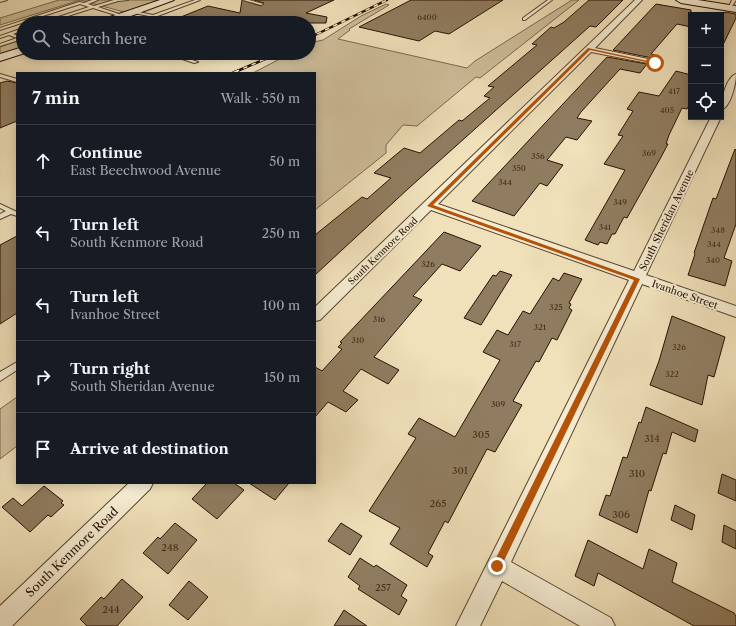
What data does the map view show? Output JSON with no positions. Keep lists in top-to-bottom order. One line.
{"streets":{"street":["South Sheridan Avenue","South Kenmore Road","Ivanhoe Street"]},"crossings":[["South Sheridan Avenue","Ivanhoe Street"],["South Kenmore Road","Ivanhoe Street"]],"house_numbers":["6400","417","405","369","356","350","344","349","341","348","344","340","326","325","316","321","310","317","326","322","309","305","314","301","310","265","306","248","257","244"],"page":{"map_buttons":["+","−"],"search":"Search here","heading":["7 min","Walk · 550 m"],"list":[["Continue","East Beechwood Avenue","50 m"],["Turn left","South Kenmore Road","250 m"],["Turn left","Ivanhoe Street","100 m"],["Turn right","South Sheridan Avenue","150 m"],"Arrive at destination"]}}
